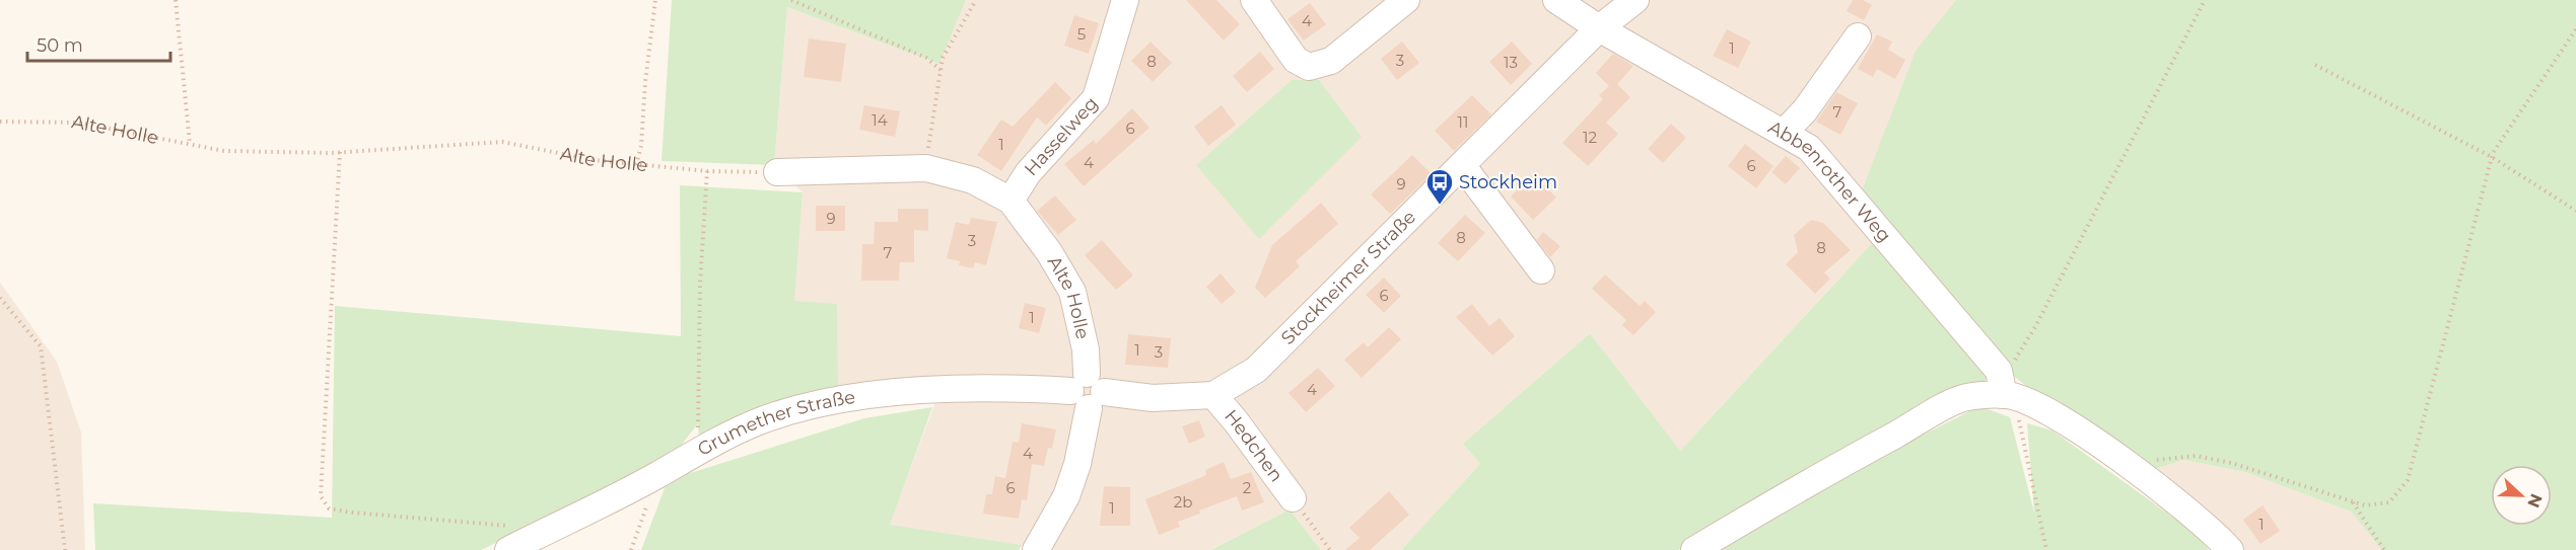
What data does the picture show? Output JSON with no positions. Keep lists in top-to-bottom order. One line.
{"streets":{"street":["Alte Holle","Hasselweg","Abbenrother Weg","Stockheimer Straße","Grumether Straße","Hedchen"]},"crossings":[["Alte Holle","Hasselweg"],["Alte Holle","Stockheimer Straße"],["Alte Holle","Grumether Straße"],["Abbenrother Weg","Stockheimer Straße"],["Stockheimer Straße","Grumether Straße"],["Stockheimer Straße","Hedchen"]],"places":{"bus stop":["Stockheim"]},"house_numbers":["4","5","1","3","8","13","7","14","11","6","12","1","4","6","9","9","8","3","8","7","6","1","1","3","4","4","6","2","2b","1","1"],"scale_bar":"50 m","north":"right"}
